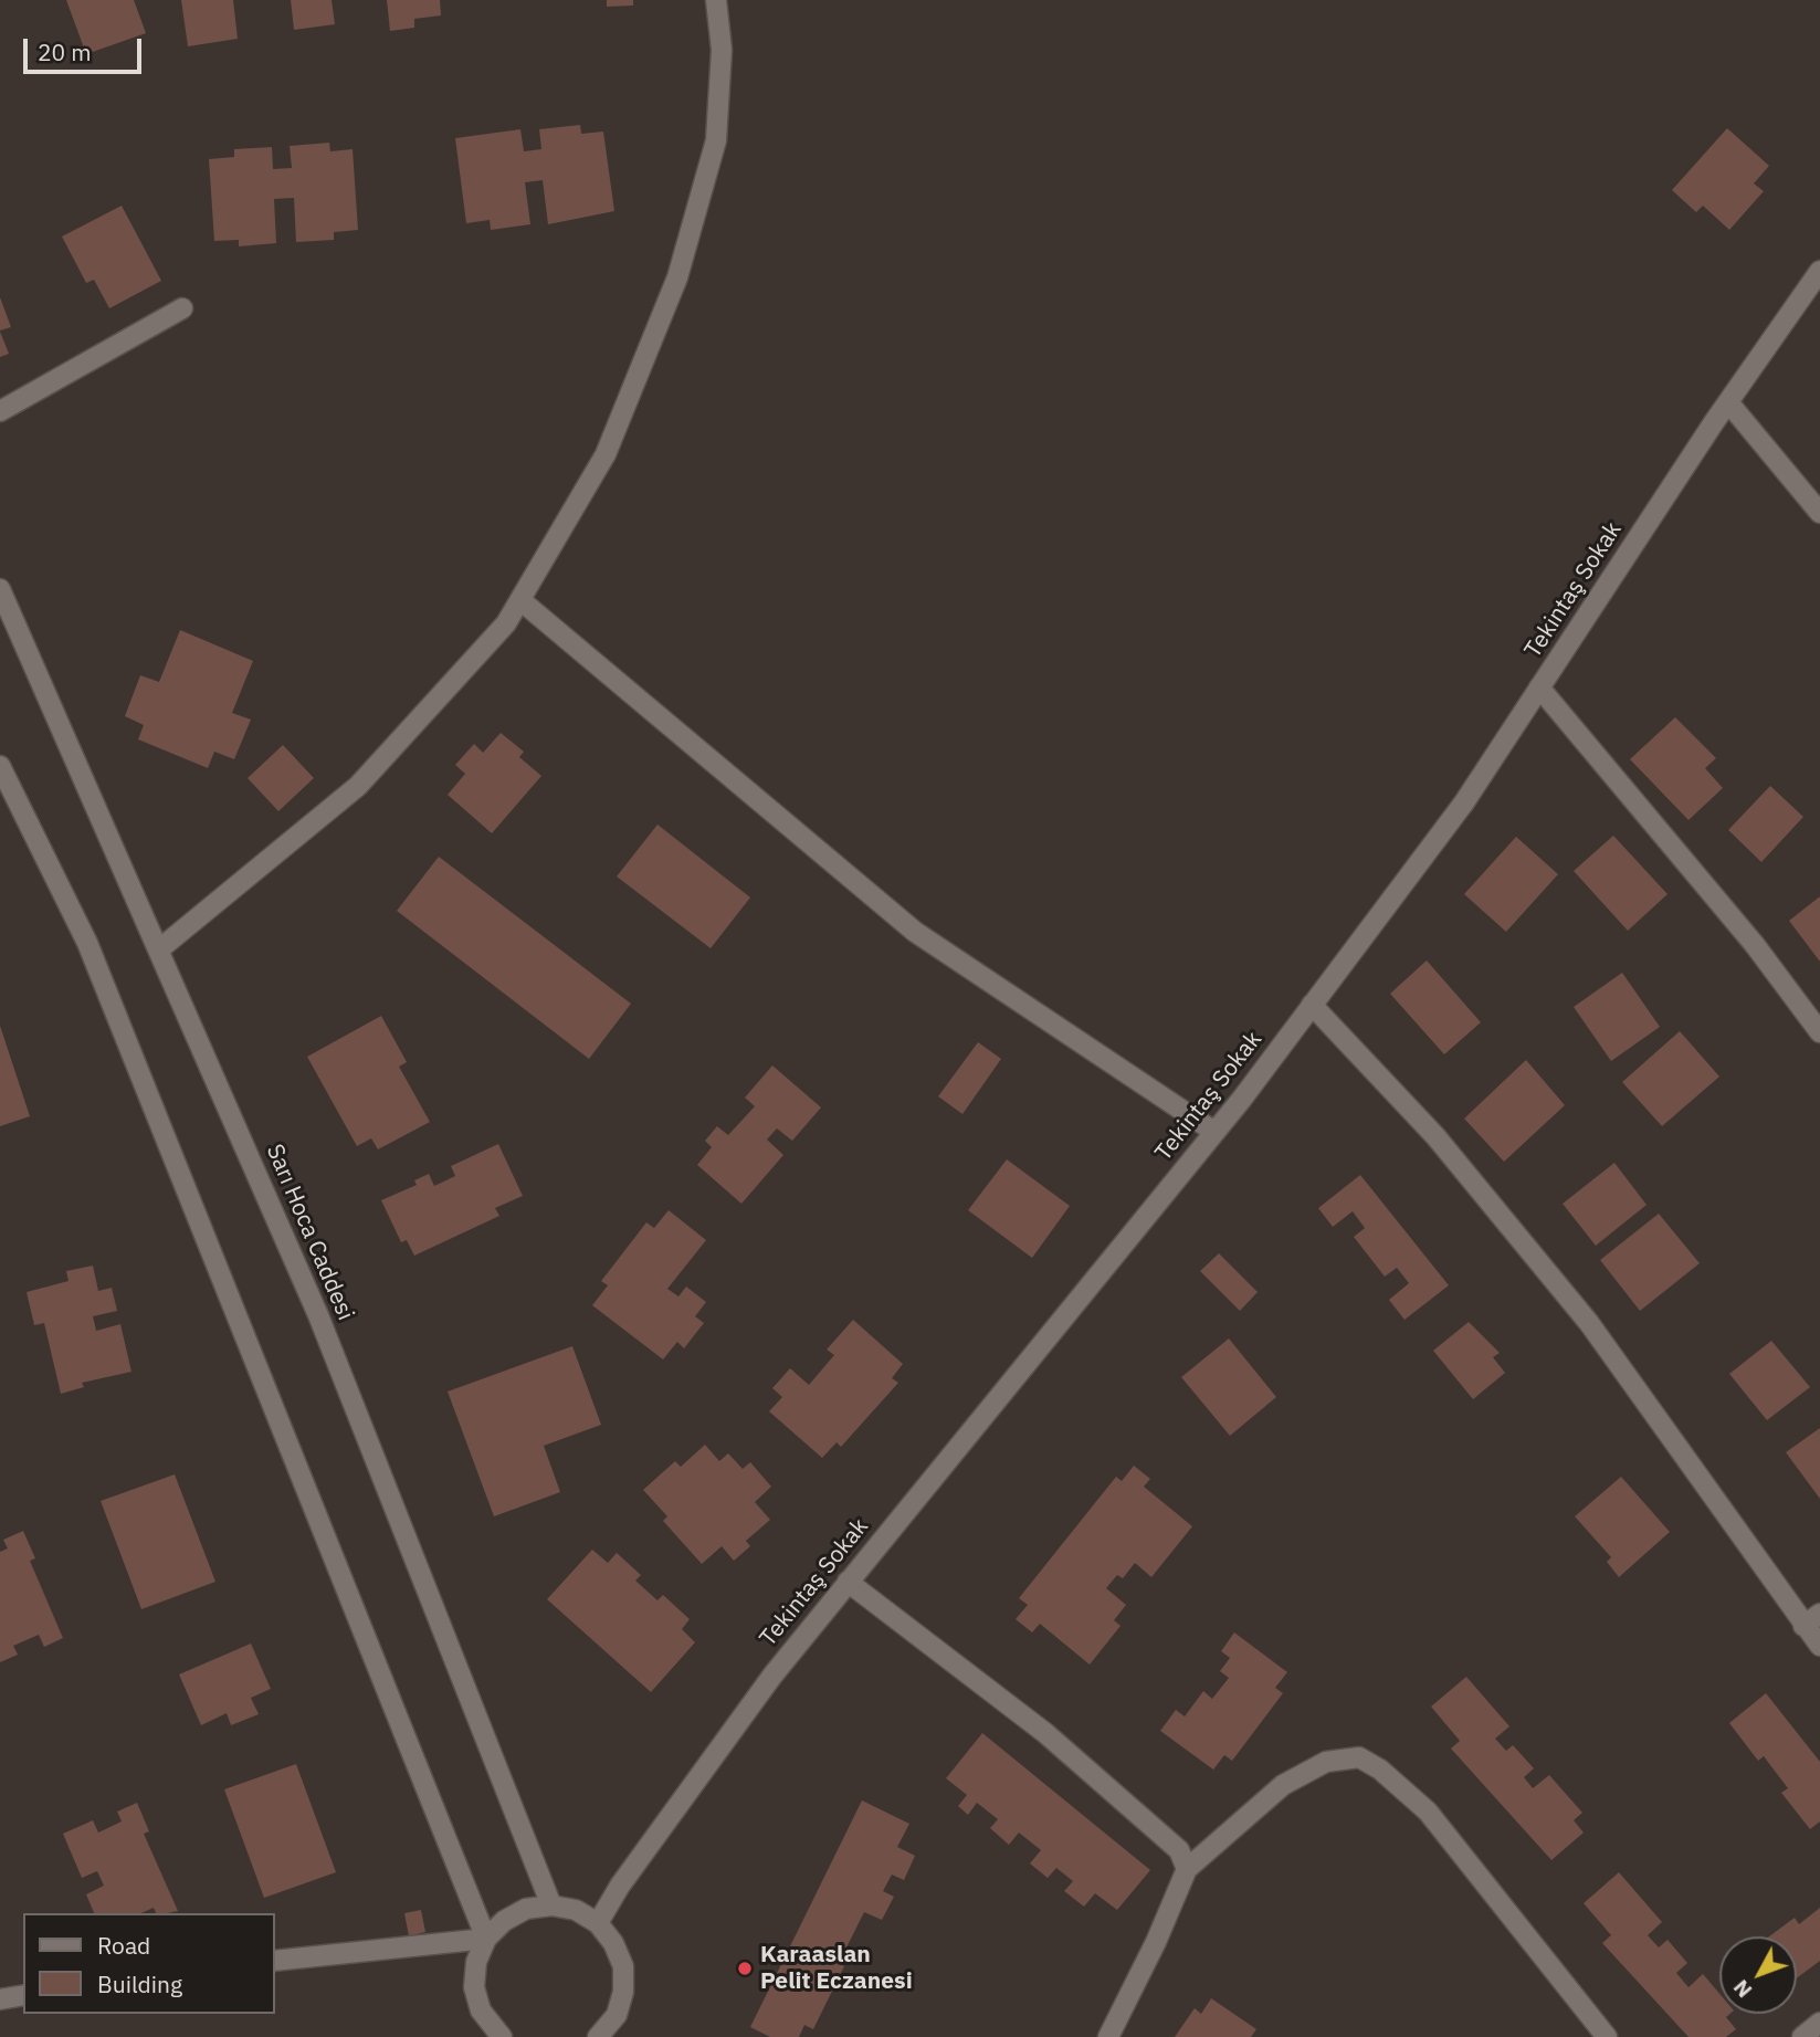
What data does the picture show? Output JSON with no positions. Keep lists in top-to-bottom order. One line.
{"streets":{"street":["Tekintaş Sokak","Sarı Hoca Caddesi"]},"places":["Karaaslan Pelit Eczanesi"],"legend":["Road","Building"],"scale_bar":"20 m","north":"bottom left"}
